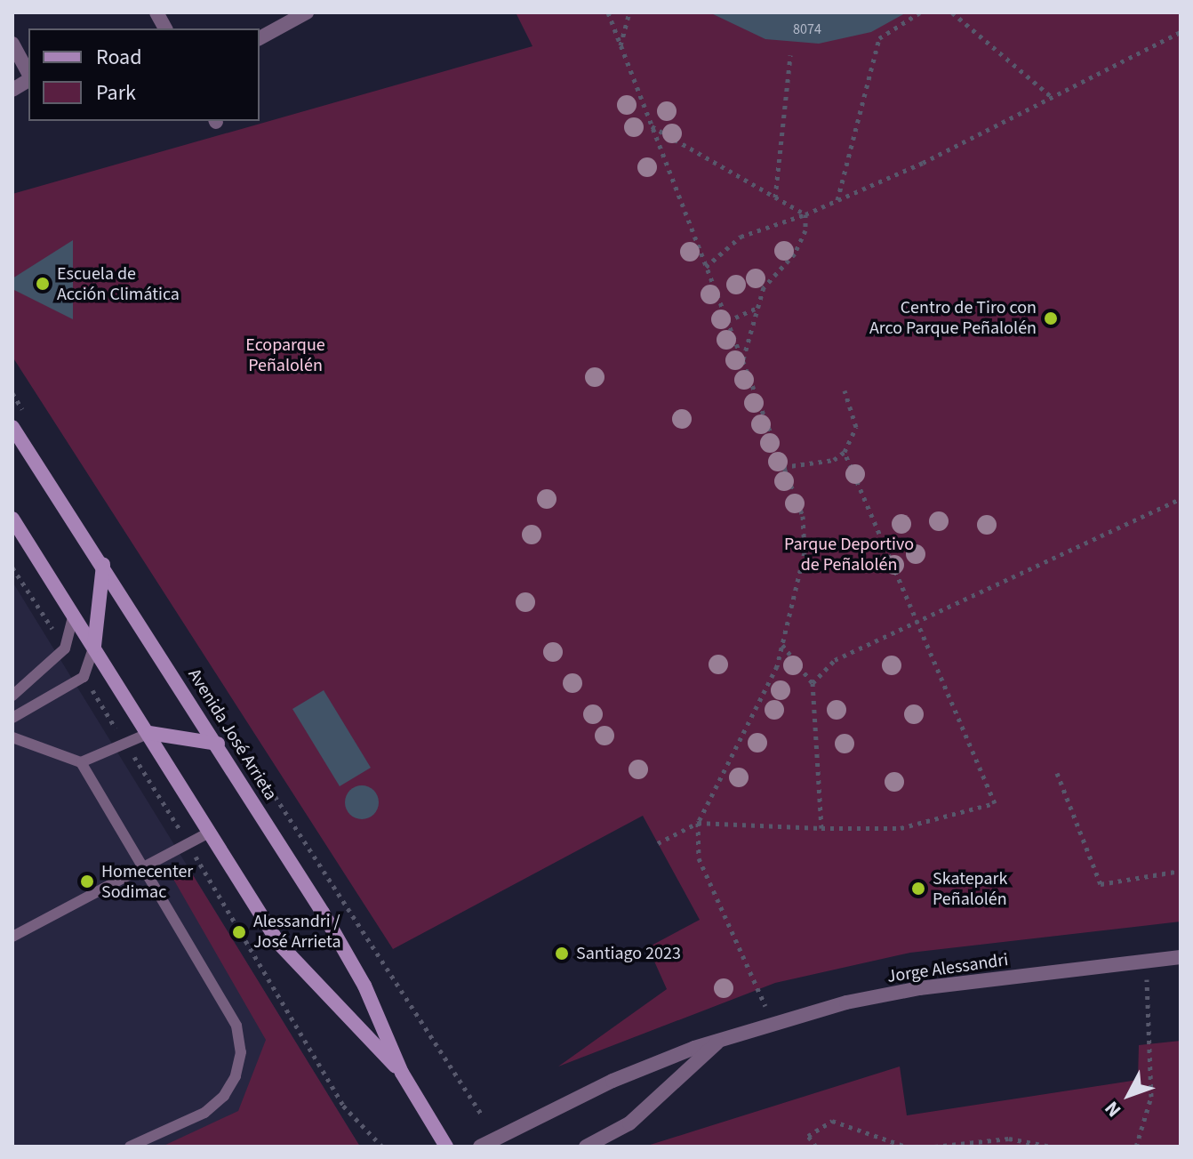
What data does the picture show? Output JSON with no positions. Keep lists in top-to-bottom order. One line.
{"streets":{"main road":["Avenida José Arrieta"],"street":["Jorge Alessandri"]},"parks":["Ecoparque Peñalolén","Parque Deportivo de Peñalolén"],"places":["Escuela de Acción Climática","Centro de Tiro con Arco Parque Peñalolén","Homecenter Sodimac","Skatepark Peñalolén","Alessandri / José Arrieta","Santiago 2023"],"house_numbers":["8074"],"legend":["Road","Park"],"north":"bottom left"}
